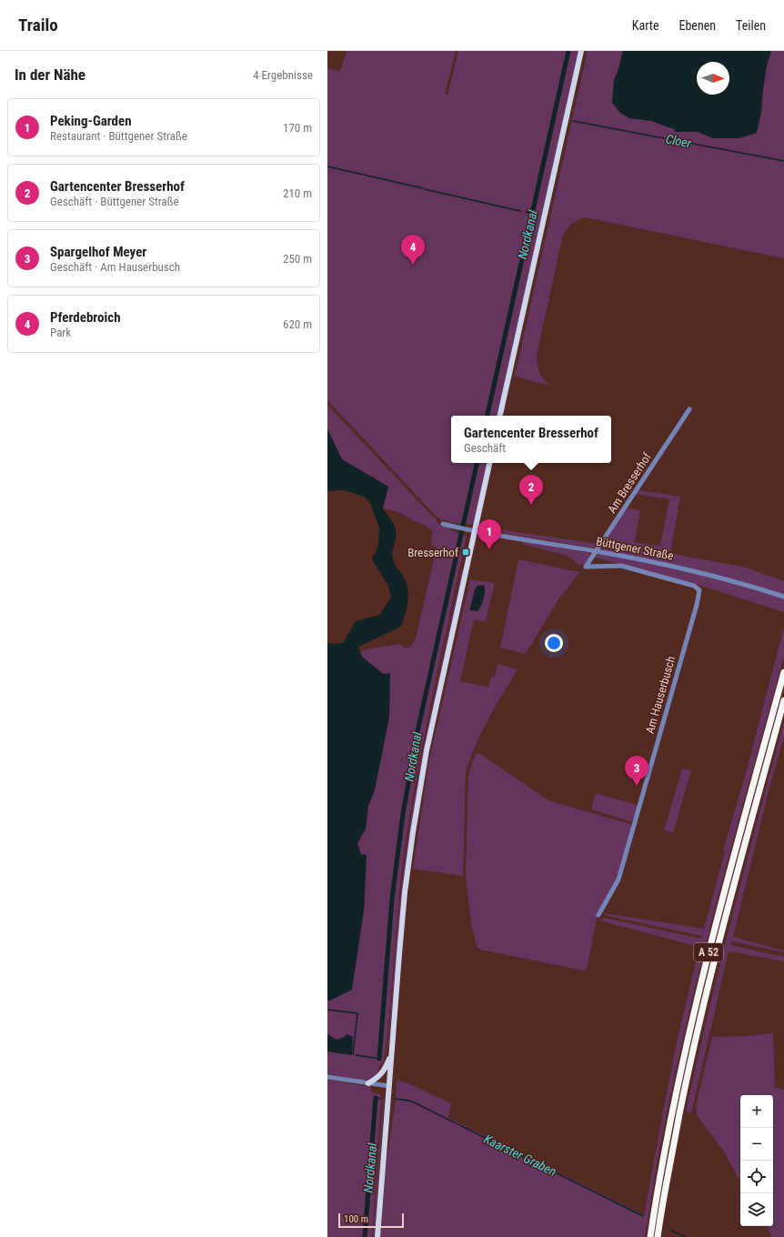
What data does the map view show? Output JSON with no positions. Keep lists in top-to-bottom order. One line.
{"streets":{"highway":["A 52"],"street":["Am Bresserhof","Büttgener Straße","Am Hauserbusch"]},"crossings":[["Am Bresserhof","Büttgener Straße"],["Am Bresserhof","Am Hauserbusch"]],"water":["Cloer","Nordkanal","Kaarster Graben"],"places":{"transit":["Bresserhof"]},"scale_bar":"100 m","north":"right","page":{"header":"Trailo","nav":["Karte","Ebenen","Teilen"],"heading":["In der Nähe","4 Ergebnisse"],"list":[{"mark":"1","name":"Peking-Garden","note":"Restaurant · Büttgener Straße","value":"170 m"},{"mark":"2","name":"Gartencenter Bresserhof","note":"Geschäft · Büttgener Straße","value":"210 m"},{"mark":"3","name":"Spargelhof Meyer","note":"Geschäft · Am Hauserbusch","value":"250 m"},{"mark":"4","name":"Pferdebroich","note":"Park","value":"620 m"}],"pins":["4","2","1","3"],"popup":["Gartencenter Bresserhof","Geschäft"],"map_buttons":["+","−"],"scale":"100 m"}}
